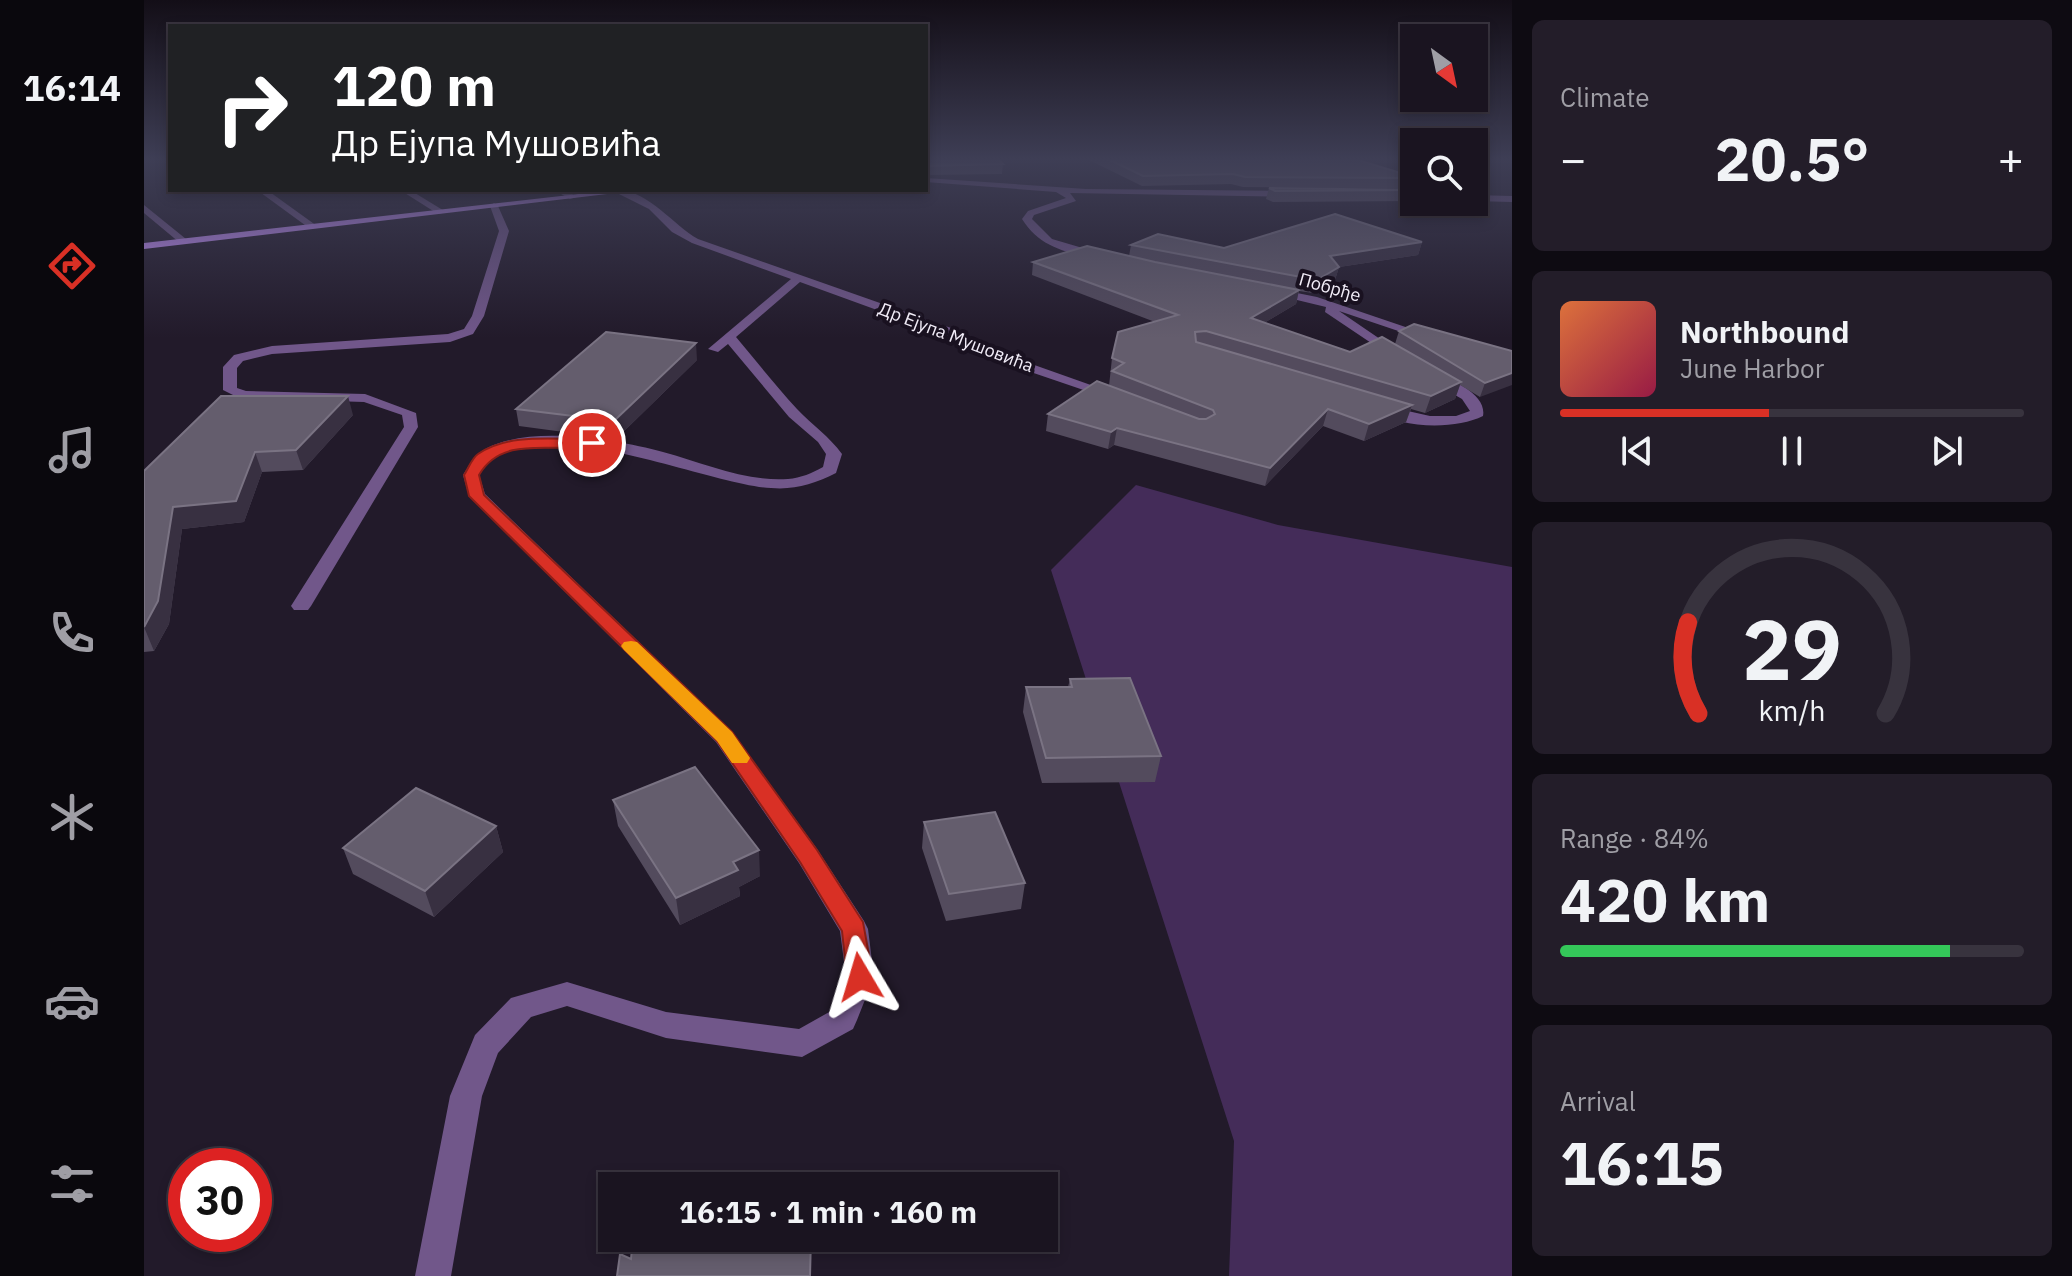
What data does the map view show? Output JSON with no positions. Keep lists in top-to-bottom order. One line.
{"streets":{"street":["Побрђе","Др Ејупа Мушовића"]},"north":"bottom right","page":{"tabs":"16:14","tile":["Climate",["Range · 84%","420 km"],["Arrival","16:15"]],"turn":["120 m","Др Ејупа Мушовића"],"heat":["−","20.5°","+"],"song":["Northbound","June Harbor"],"limit":"30","trip":"16:15 · 1 min · 160 m","gauge":["29","km/h"]}}
